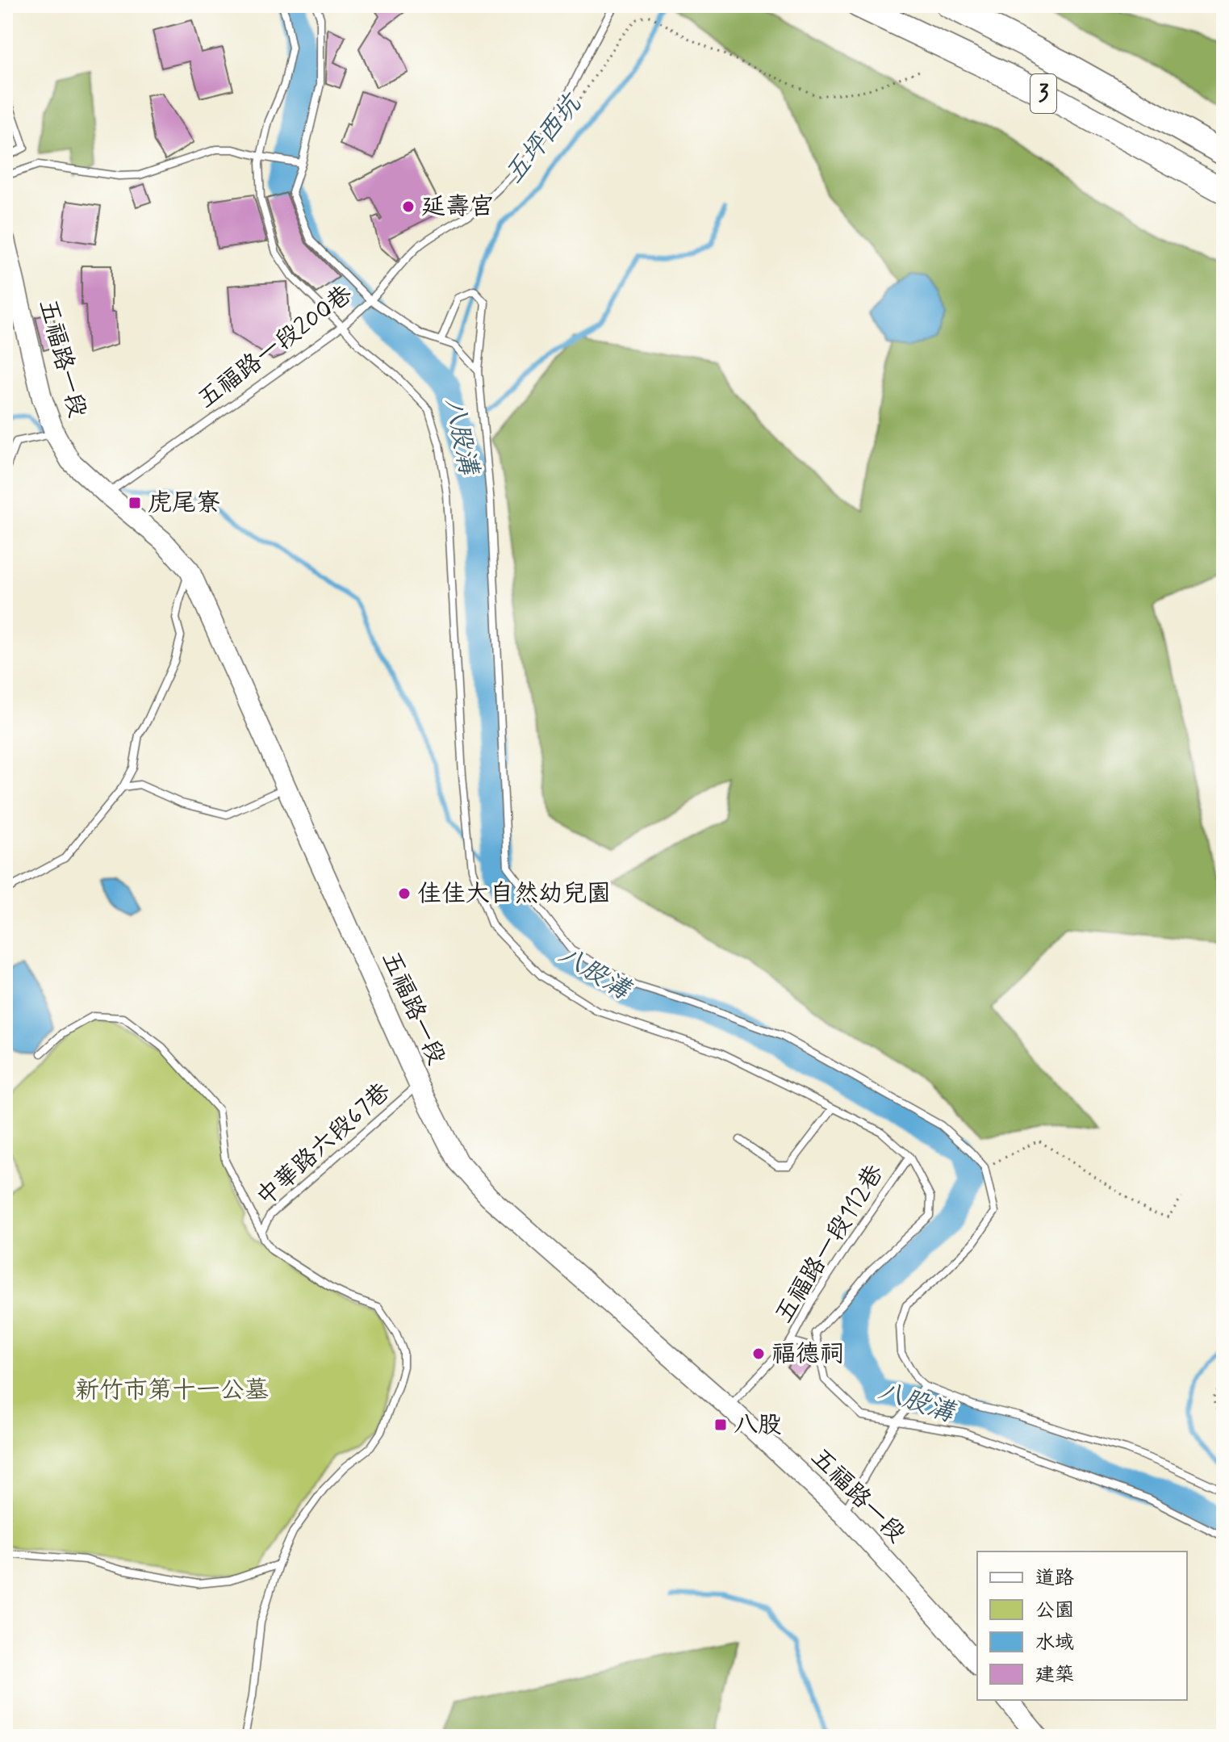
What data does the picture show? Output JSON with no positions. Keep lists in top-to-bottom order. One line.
{"streets":{"highway":["3"],"main road":["五福路一段"],"lane":["五福路一段200巷","中華路六段67巷","五福路一段112巷"]},"crossings":[["五福路一段200巷","五福路一段"],["五福路一段","中華路六段67巷"],["五福路一段","五福路一段112巷"]],"water":["五坪西坑","八股溝"],"parks":["新竹市第十一公墓"],"places":{"other":["延壽宮","佳佳大自然幼兒園","福德祠"],"transit":["虎尾寮","八股"]},"legend":["道路","公園","水域","建築"]}
